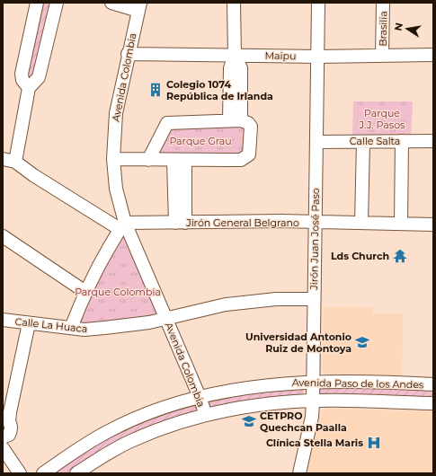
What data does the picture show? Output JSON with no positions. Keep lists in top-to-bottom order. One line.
{"streets":{"street":["Brasilia","Maipu","Avenida Colombia","Calle Salta","Jirón General Belgrano","Jirón Juan José Paso","Calle La Huaca","Avenida Paso de los Andes"]},"crossings":[["Brasilia","Maipu"],["Maipu","Avenida Colombia"],["Maipu","Jirón Juan José Paso"],["Avenida Colombia","Jirón General Belgrano"],["Avenida Colombia","Calle La Huaca"],["Avenida Colombia","Avenida Paso de los Andes"],["Calle Salta","Jirón Juan José Paso"],["Jirón General Belgrano","Jirón Juan José Paso"],["Jirón Juan José Paso","Calle La Huaca"],["Jirón Juan José Paso","Avenida Paso de los Andes"]],"parks":["Parque J.J. Pasos","Parque Grau","Parque Colombia"],"places":{"building":["Colegio 1074 República de Irlanda"],"temple":["Lds Church"],"school or university":["Universidad Antonio Ruiz de Montoya","CETPRO Quechcan Paalla"],"hospital":["Clínica Stella Maris"]},"north":"left"}
